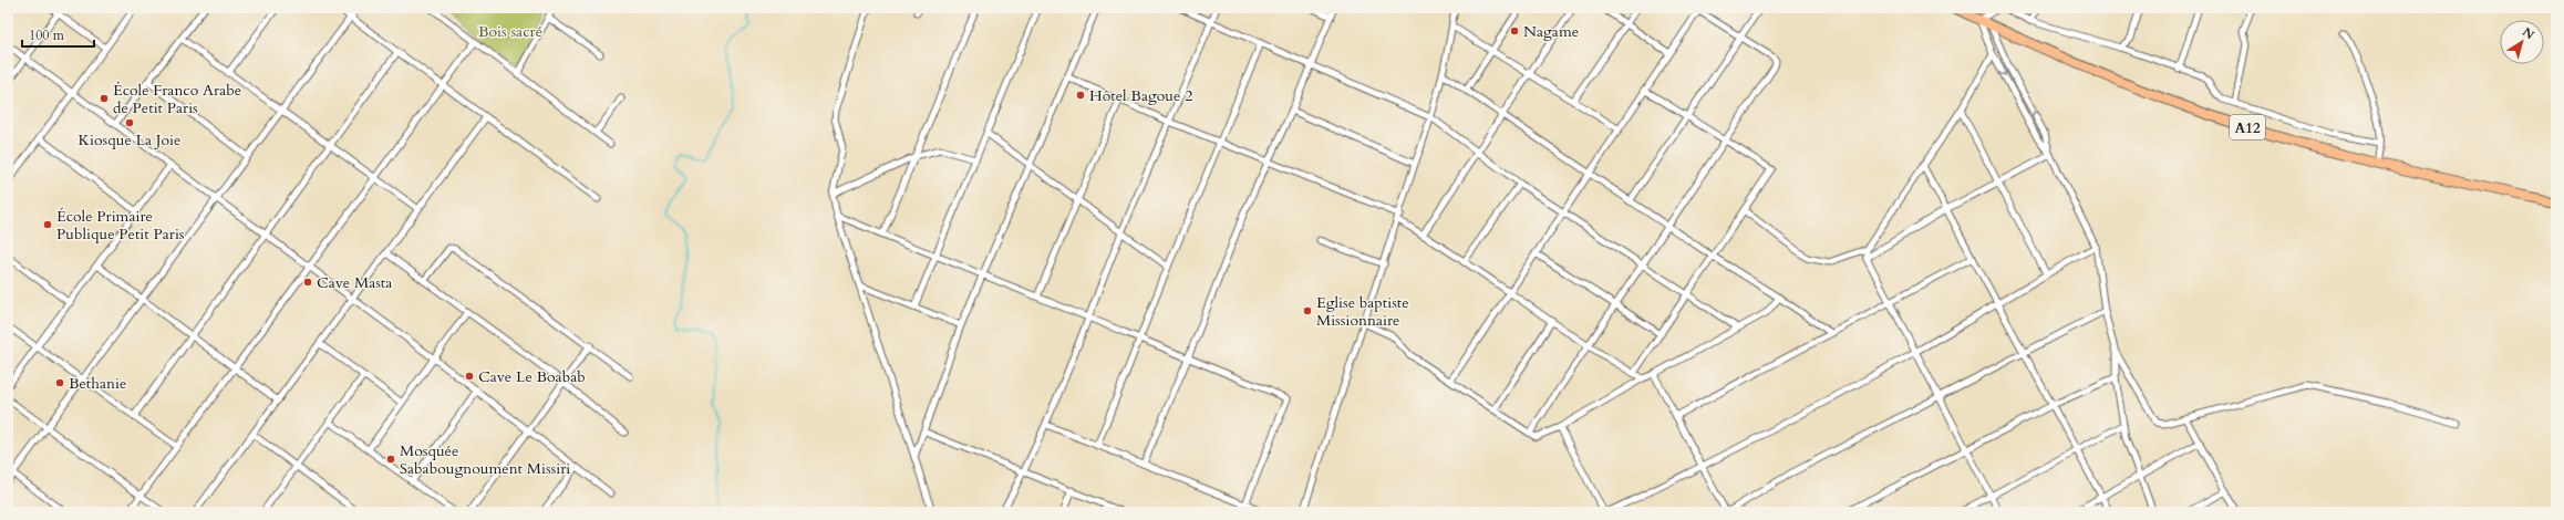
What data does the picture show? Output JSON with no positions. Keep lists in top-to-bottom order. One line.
{"streets":{"main road":["A12"]},"parks":["Bois sacré"],"places":["Nagame","Hôtel Bagoue 2","École Franco Arabe de Petit Paris","Kiosque La Joie","École Primaire Publique Petit Paris","Cave Masta","Eglise baptiste Missionnaire","Cave Le Boabab","Bethanie","Mosquée Sababougnoument Missiri"],"scale_bar":"100 m","north":"top right"}
